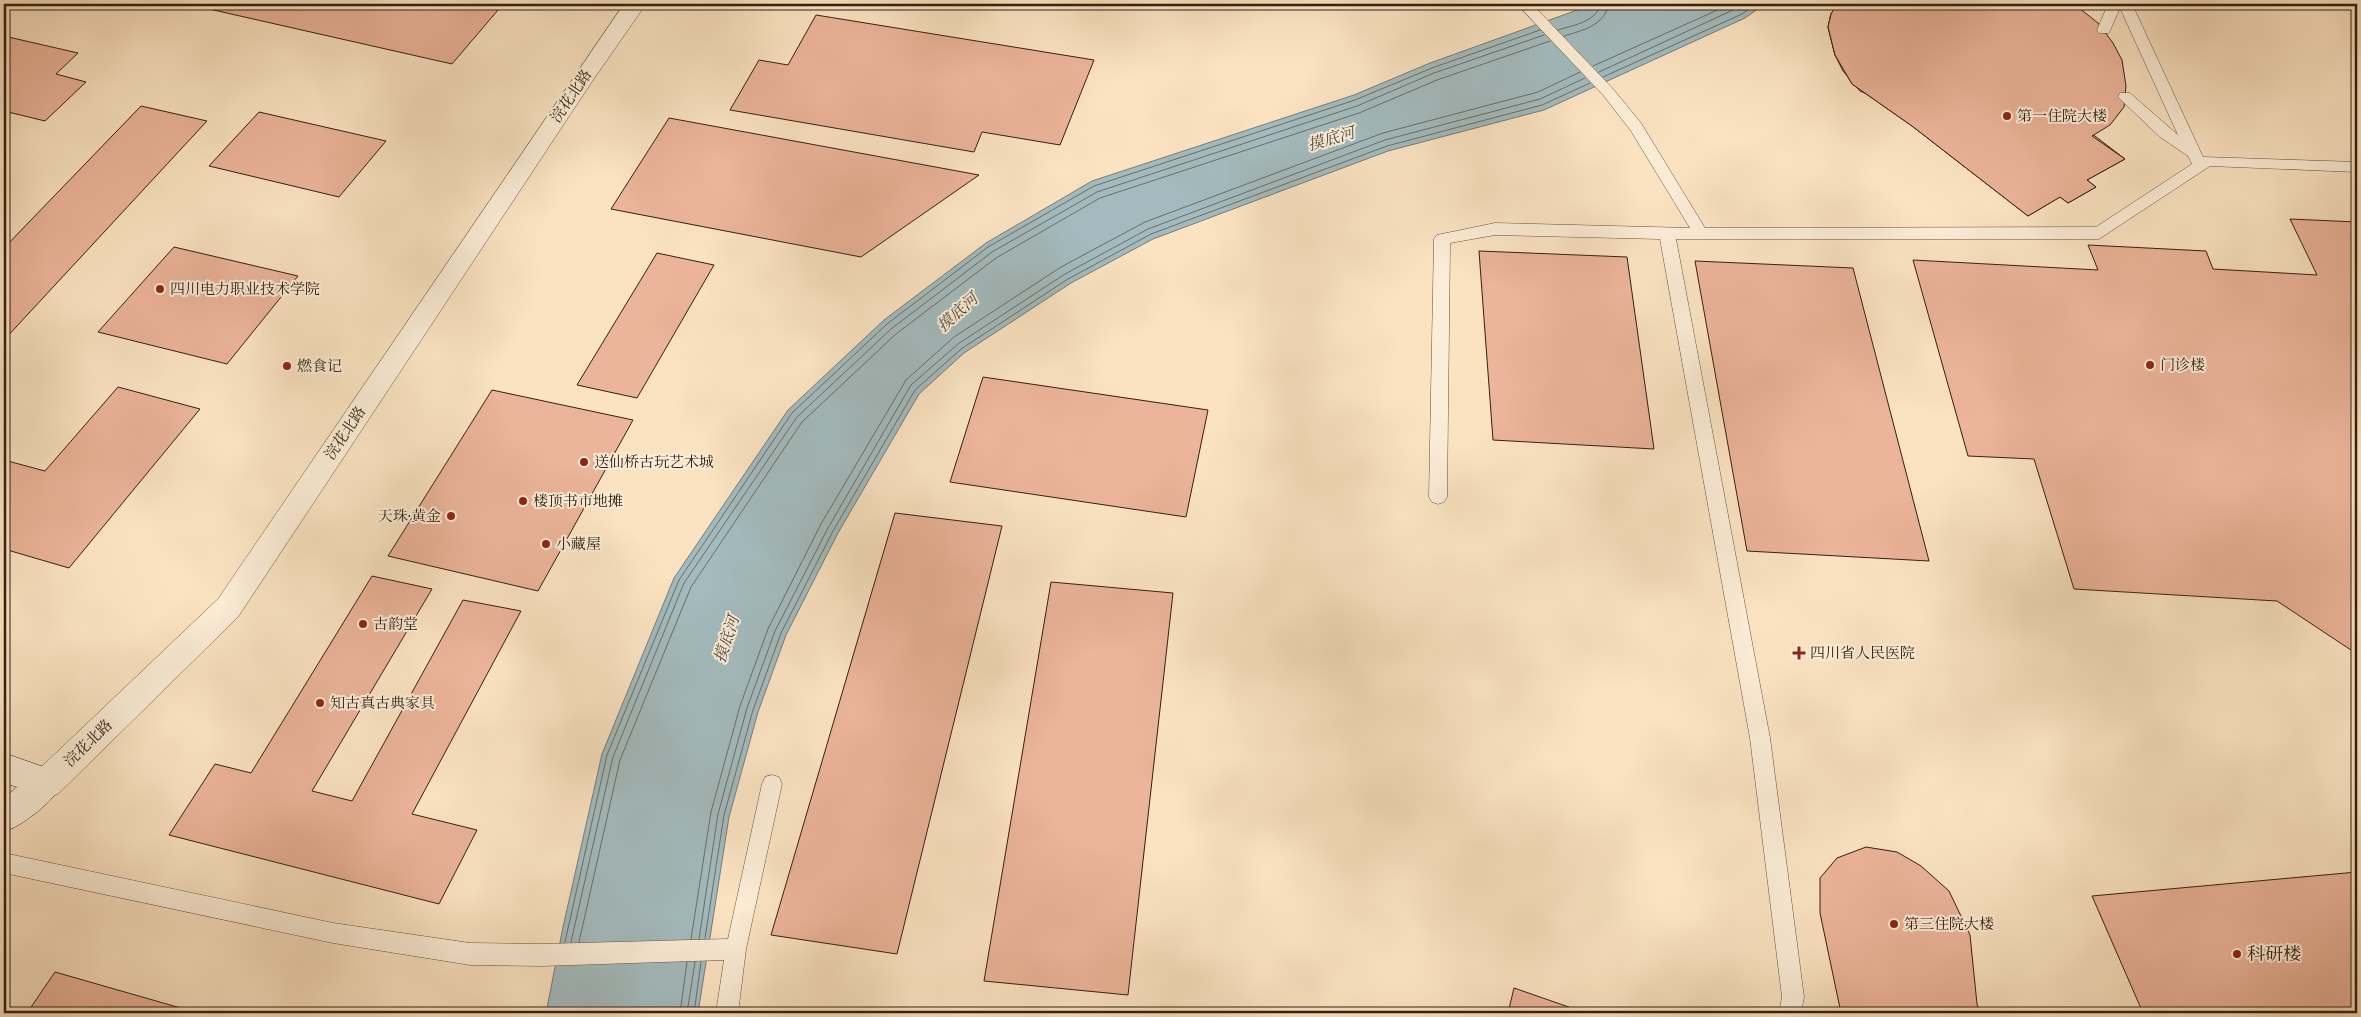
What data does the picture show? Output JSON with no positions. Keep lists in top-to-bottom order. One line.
{"streets":{"street":["浣花北路"]},"water":["摸底河"],"places":{"other":["第一住院大楼","四川电力职业技术学院","门诊楼","燃食记","送仙桥古玩艺术城","楼顶书市地摊","天珠·黄金","小藏屋","古韵堂","知古真古典家具","第三住院大楼","科研楼"],"health":["四川省人民医院"]}}
